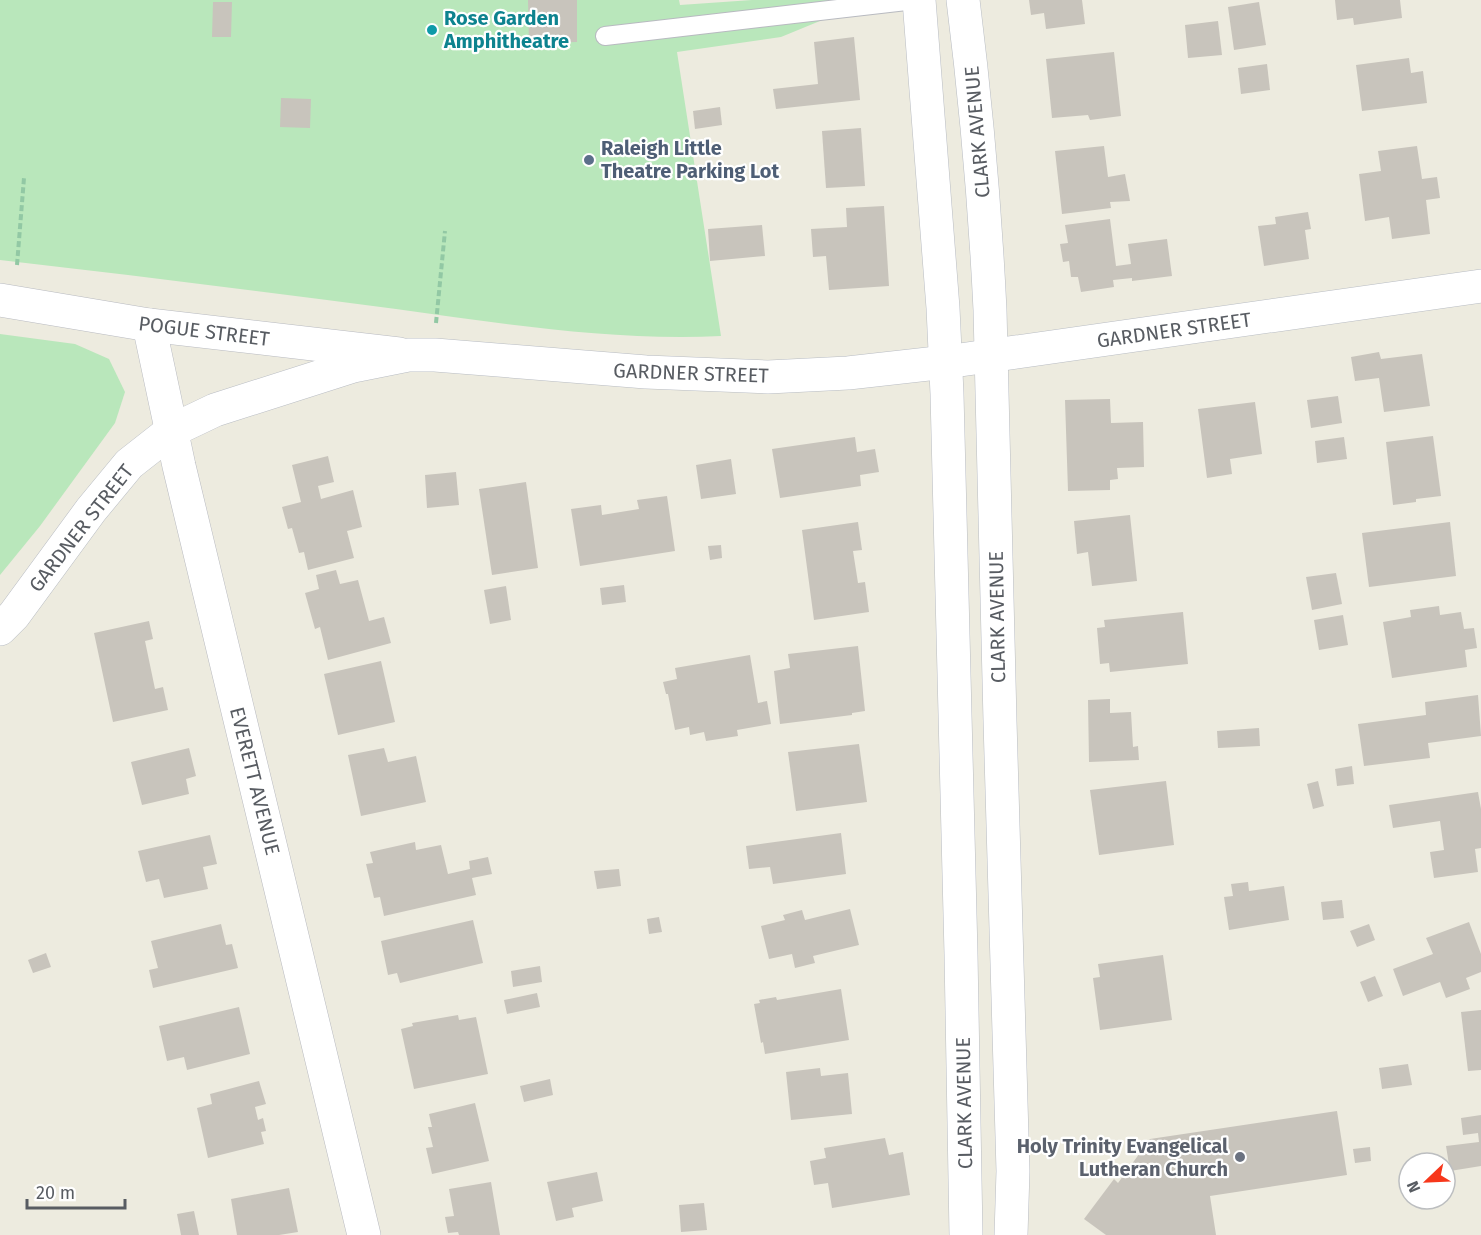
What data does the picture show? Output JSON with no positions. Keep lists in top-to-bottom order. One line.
{"streets":{"street":["CLARK AVENUE","GARDNER STREET","POGUE STREET","EVERETT AVENUE"]},"crossings":[["CLARK AVENUE","GARDNER STREET"],["GARDNER STREET","POGUE STREET"],["GARDNER STREET","EVERETT AVENUE"],["POGUE STREET","EVERETT AVENUE"]],"places":["Rose Garden Amphitheatre","Raleigh Little Theatre Parking Lot","Holy Trinity Evangelical Lutheran Church"],"scale_bar":"20 m","north":"bottom left"}
